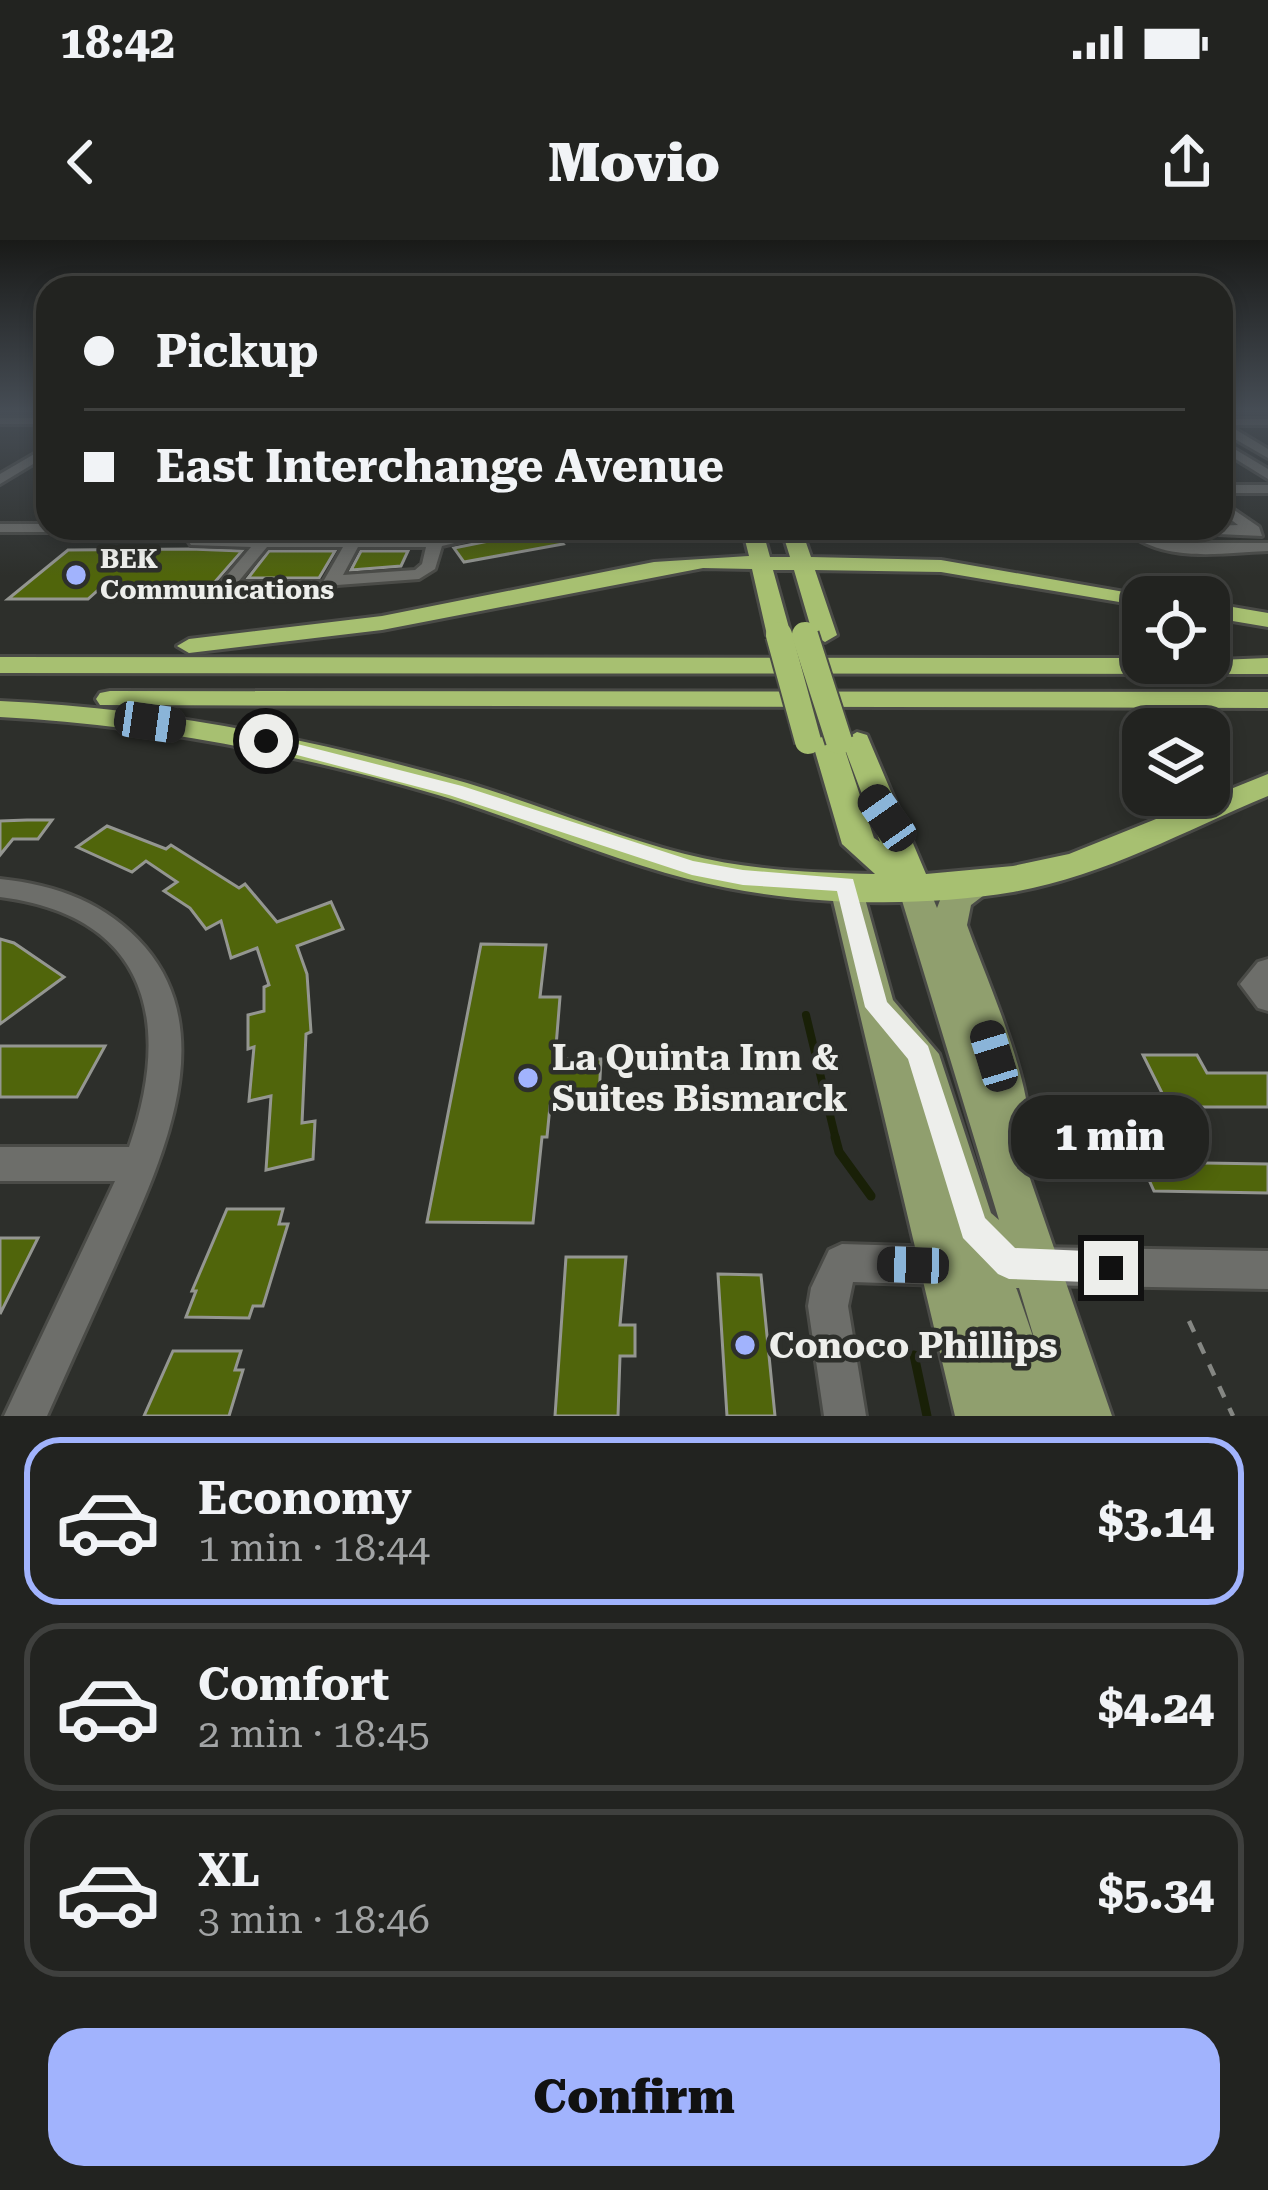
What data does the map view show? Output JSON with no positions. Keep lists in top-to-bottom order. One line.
{"places":["BEK Communications","La Quinta Inn & Suites Bismarck","Conoco Phillips"],"page":{"status":"18:42","header":"Movio","banner":["Pickup","East Interchange Avenue"],"bubble":"1 min","list":[{"name":"Economy","note":"1 min · 18:44","value":"$3.14"},{"name":"Comfort","note":"2 min · 18:45","value":"$4.24"},{"name":"XL","note":"3 min · 18:46","value":"$5.34"}],"buttons":"Confirm"}}
